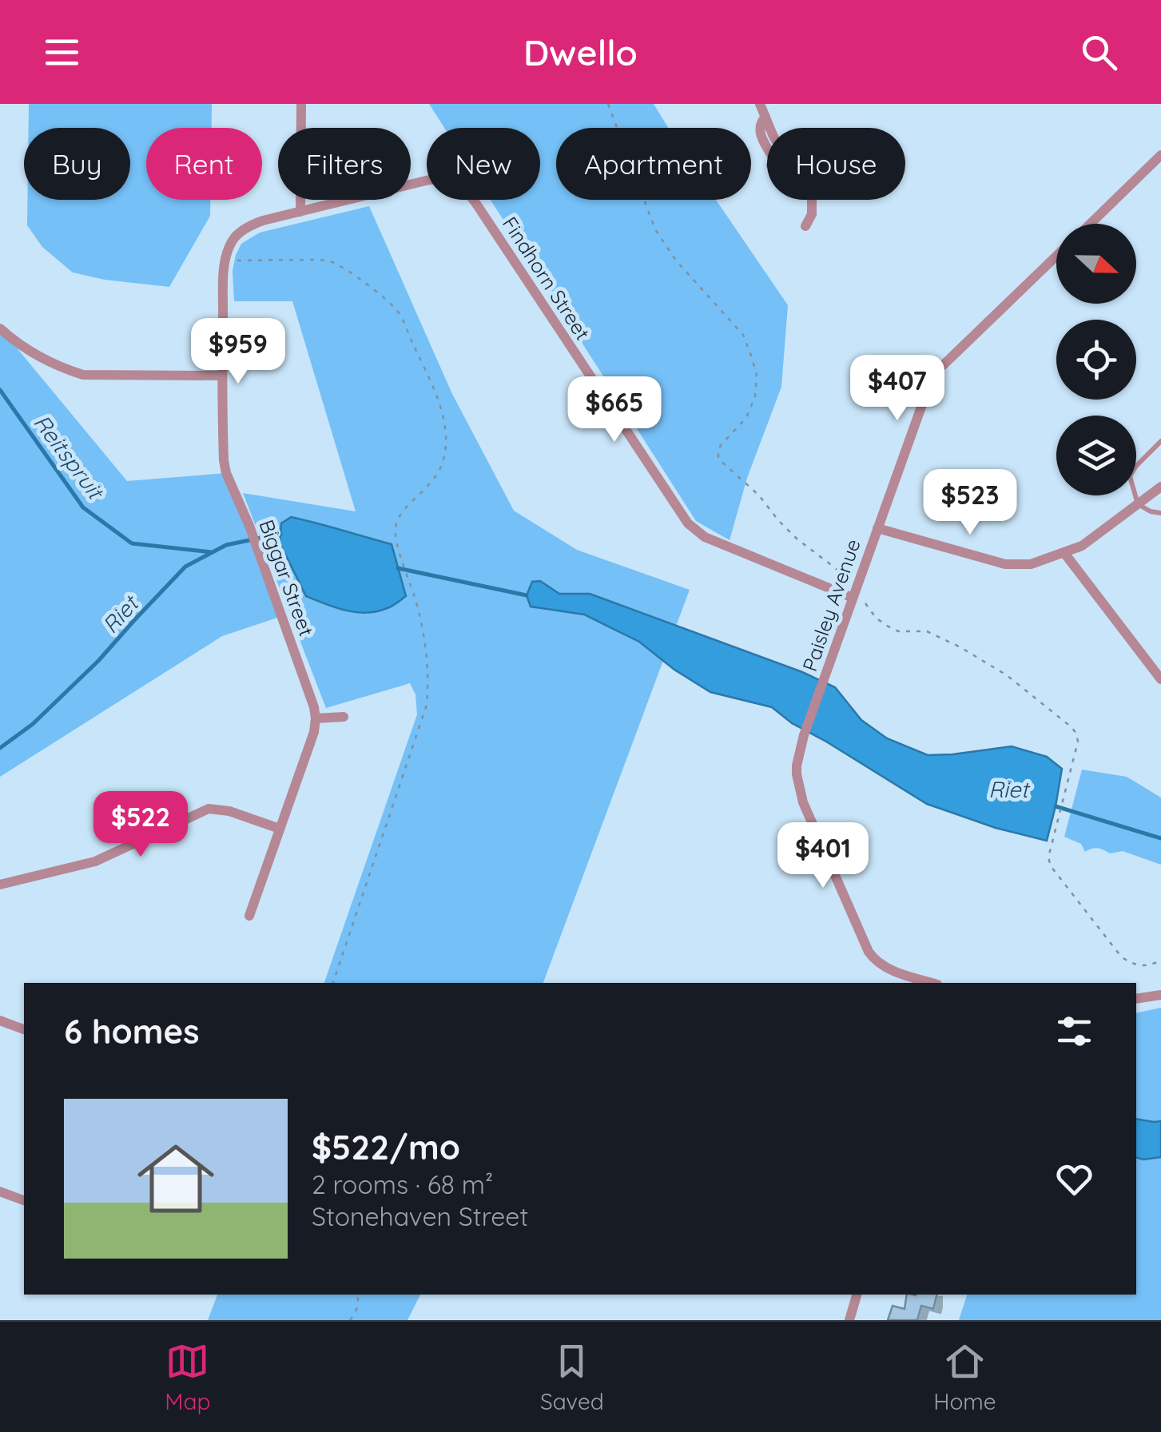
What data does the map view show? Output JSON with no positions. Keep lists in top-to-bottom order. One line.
{"streets":{"street":["Findhorn Street","Biggar Street","Paisley Avenue"]},"crossings":[["Findhorn Street","Biggar Street"],["Findhorn Street","Paisley Avenue"]],"water":["Reitspruit","Riet"],"north":"right","page":{"header":"Dwello","chip":["Buy","Rent","Filters","New","Apartment","House"],"price":["$959","$407","$665","$523","$522","$401"],"heading":"6 homes","list":[{"name":"$522/mo","note":"2 rooms · 68 m² · Stonehaven Street"}],"tabs":["Map","Saved","Home"]}}
